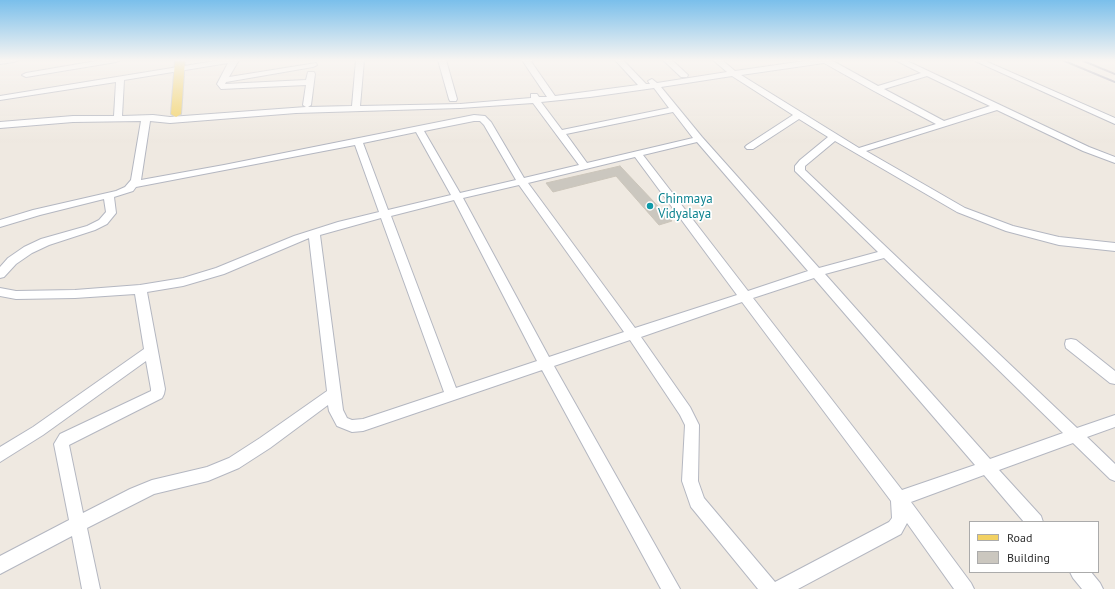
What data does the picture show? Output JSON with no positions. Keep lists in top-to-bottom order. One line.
{"places":["Chinmaya Vidyalaya"],"legend":["Road","Building"]}
